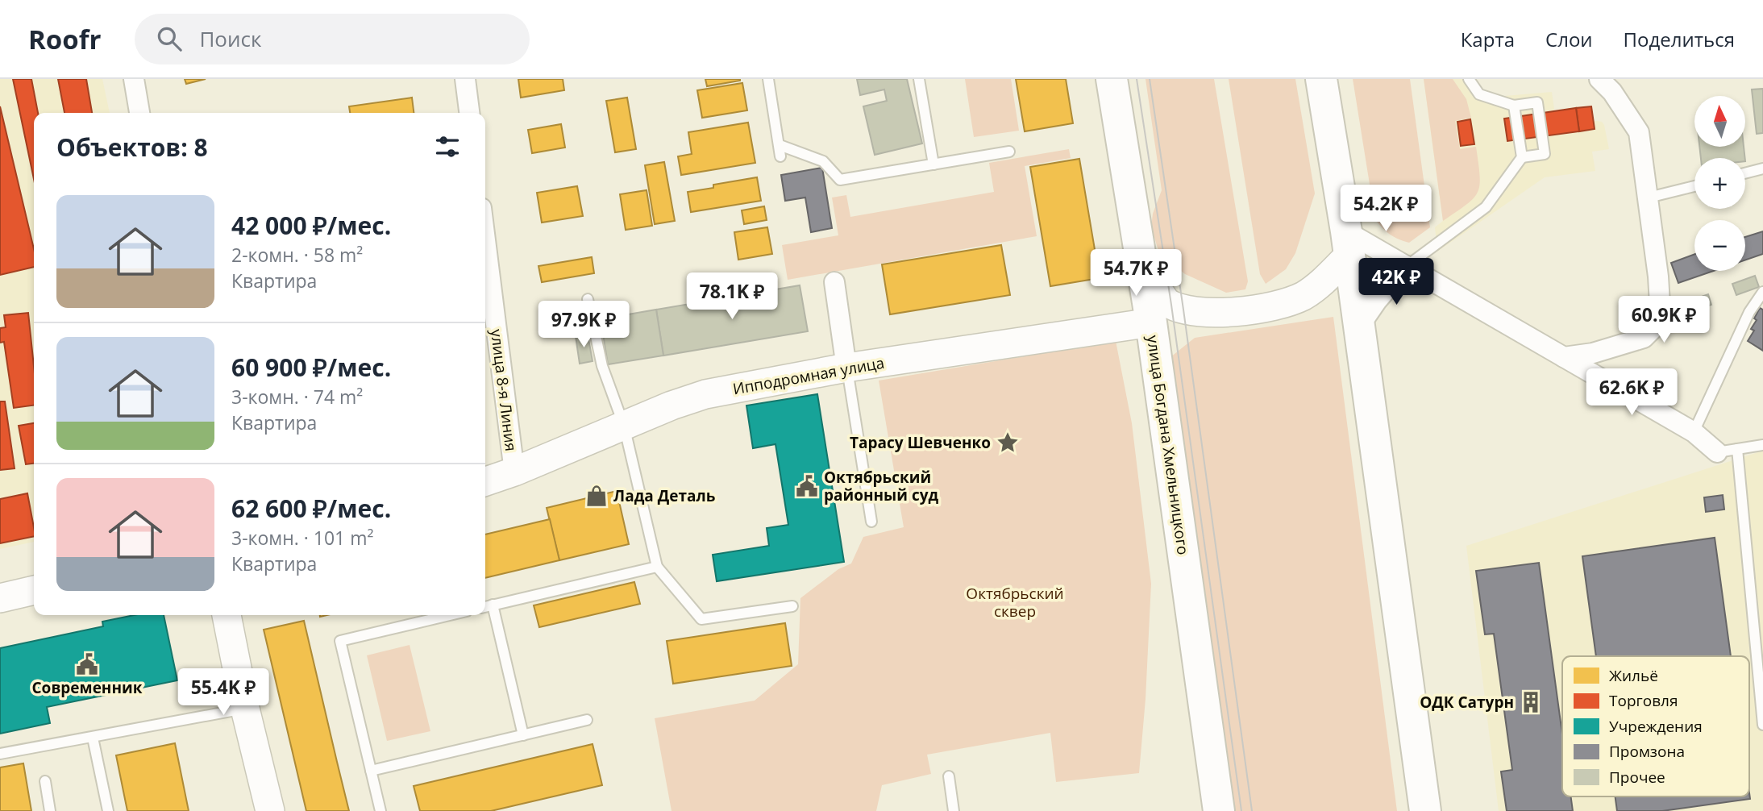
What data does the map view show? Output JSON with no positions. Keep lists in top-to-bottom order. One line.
{"streets":{"main road":["Ипподромная улица","улица Богдана Хмельницкого"],"street":["улица 8-я Линия"]},"crossings":[["Ипподромная улица","улица 8-я Линия"],["Ипподромная улица","улица Богдана Хмельницкого"]],"parks":["Октябрьский сквер"],"places":{"place":["Тарасу Шевченко"],"public building":["Октябрьский районный суд","Современник"],"shop":["Лада Деталь"],"building":["ОДК Сатурн"]},"legend":["Жильё","Торговля","Учреждения","Промзона","Прочее"],"north":"top","page":{"header":"Roofr","search":"Поиск","nav":["Карта","Слои","Поделиться"],"map_buttons":["+","−"],"heading":"Объектов: 8","list":[{"name":"42 000 ₽/мес.","note":"2-комн. · 58 m² · Квартира"},{"name":"60 900 ₽/мес.","note":"3-комн. · 74 m² · Квартира"},{"name":"62 600 ₽/мес.","note":"3-комн. · 101 m² · Квартира"}],"price":["54.2K ₽","54.7K ₽","42K ₽","78.1K ₽","60.9K ₽","97.9K ₽","62.6K ₽","55.4K ₽"]}}
